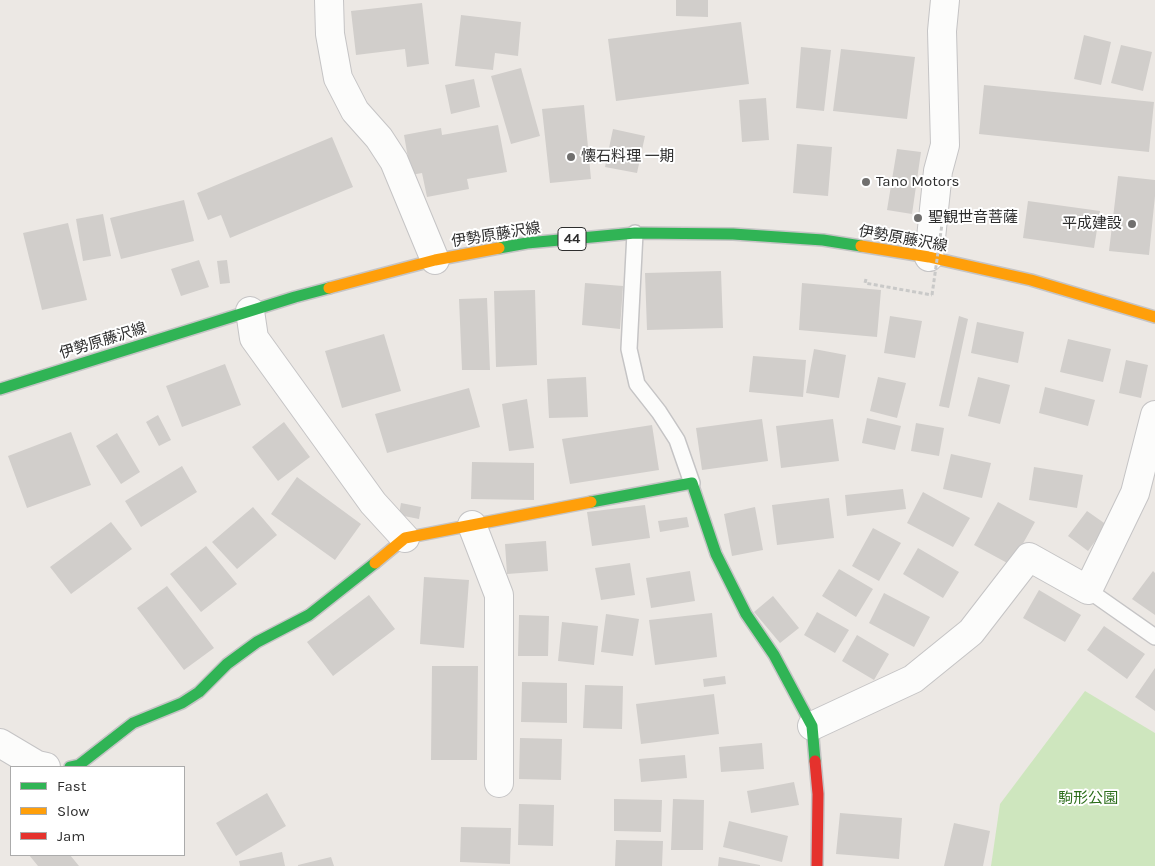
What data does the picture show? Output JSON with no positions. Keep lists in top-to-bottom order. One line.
{"streets":{"main road":["伊勢原藤沢線","44"]},"parks":["駒形公園"],"places":["懐石料理 一期","Tano Motors","聖観世音菩薩","平成建設"],"legend":["Fast","Slow","Jam"]}
